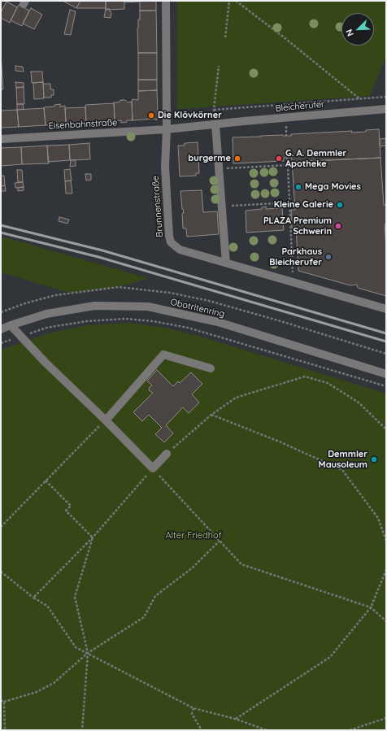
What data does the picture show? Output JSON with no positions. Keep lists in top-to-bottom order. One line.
{"streets":{"street":["Bleicherufer","Eisenbahnstraße","Brunnenstraße","Obotritenring"]},"crossings":[["Bleicherufer","Eisenbahnstraße"],["Bleicherufer","Brunnenstraße"],["Eisenbahnstraße","Brunnenstraße"]],"parks":["Alter Friedhof"],"places":["Die Klövkörner","burgerme","G. A. Demmler Apotheke","Mega Movies","Kleine Galerie","PLAZA Premium Schwerin","Parkhaus Bleicherufer","Demmler Mausoleum"],"north":"bottom left"}
